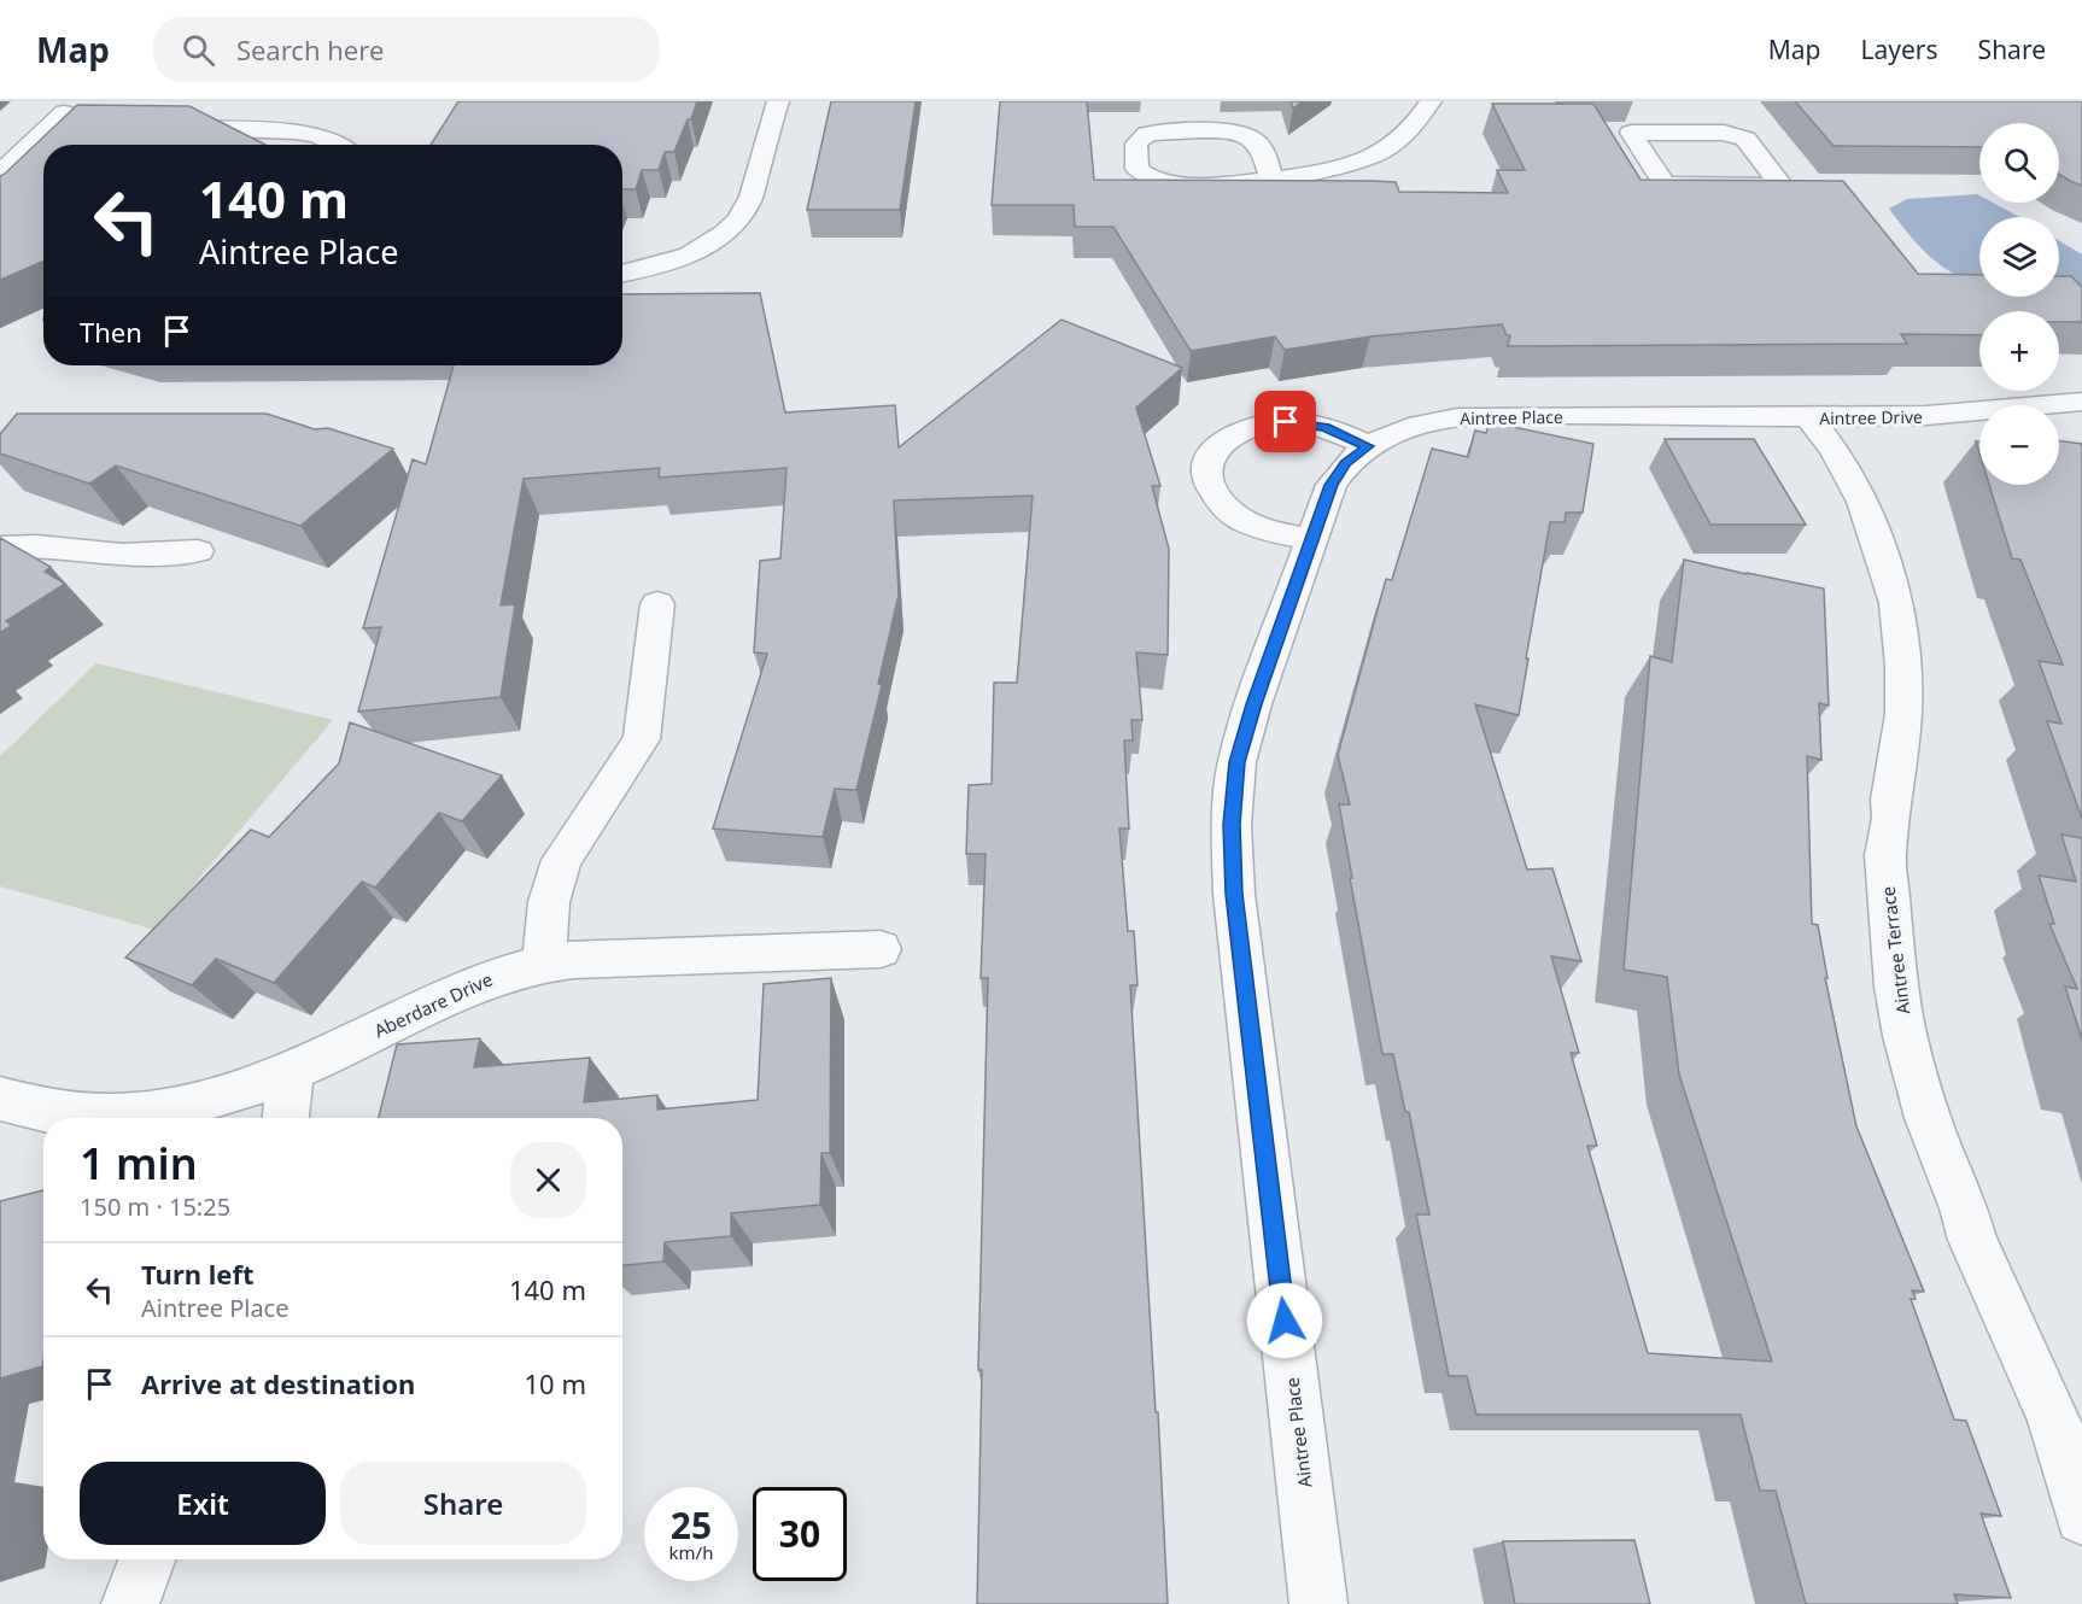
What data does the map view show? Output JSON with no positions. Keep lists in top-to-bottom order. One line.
{"streets":{"street":["Aintree Place","Aintree Drive","Aintree Terrace","Aberdare Drive"]},"crossings":[["Aintree Place","Aintree Drive"],["Aintree Drive","Aintree Terrace"]],"page":{"header":"Map","search":"Search here","nav":["Map","Layers","Share"],"map_buttons":["+","−"],"turn":["140 m","Aintree Place"],"then":"Then","heading":["1 min","150 m · 15:25"],"list":[{"name":"Turn left","note":"Aintree Place","value":"140 m"},{"name":"Arrive at destination","value":"10 m"}],"buttons":["Exit","Share"],"speed":"25 km/h","limit":"30"}}
